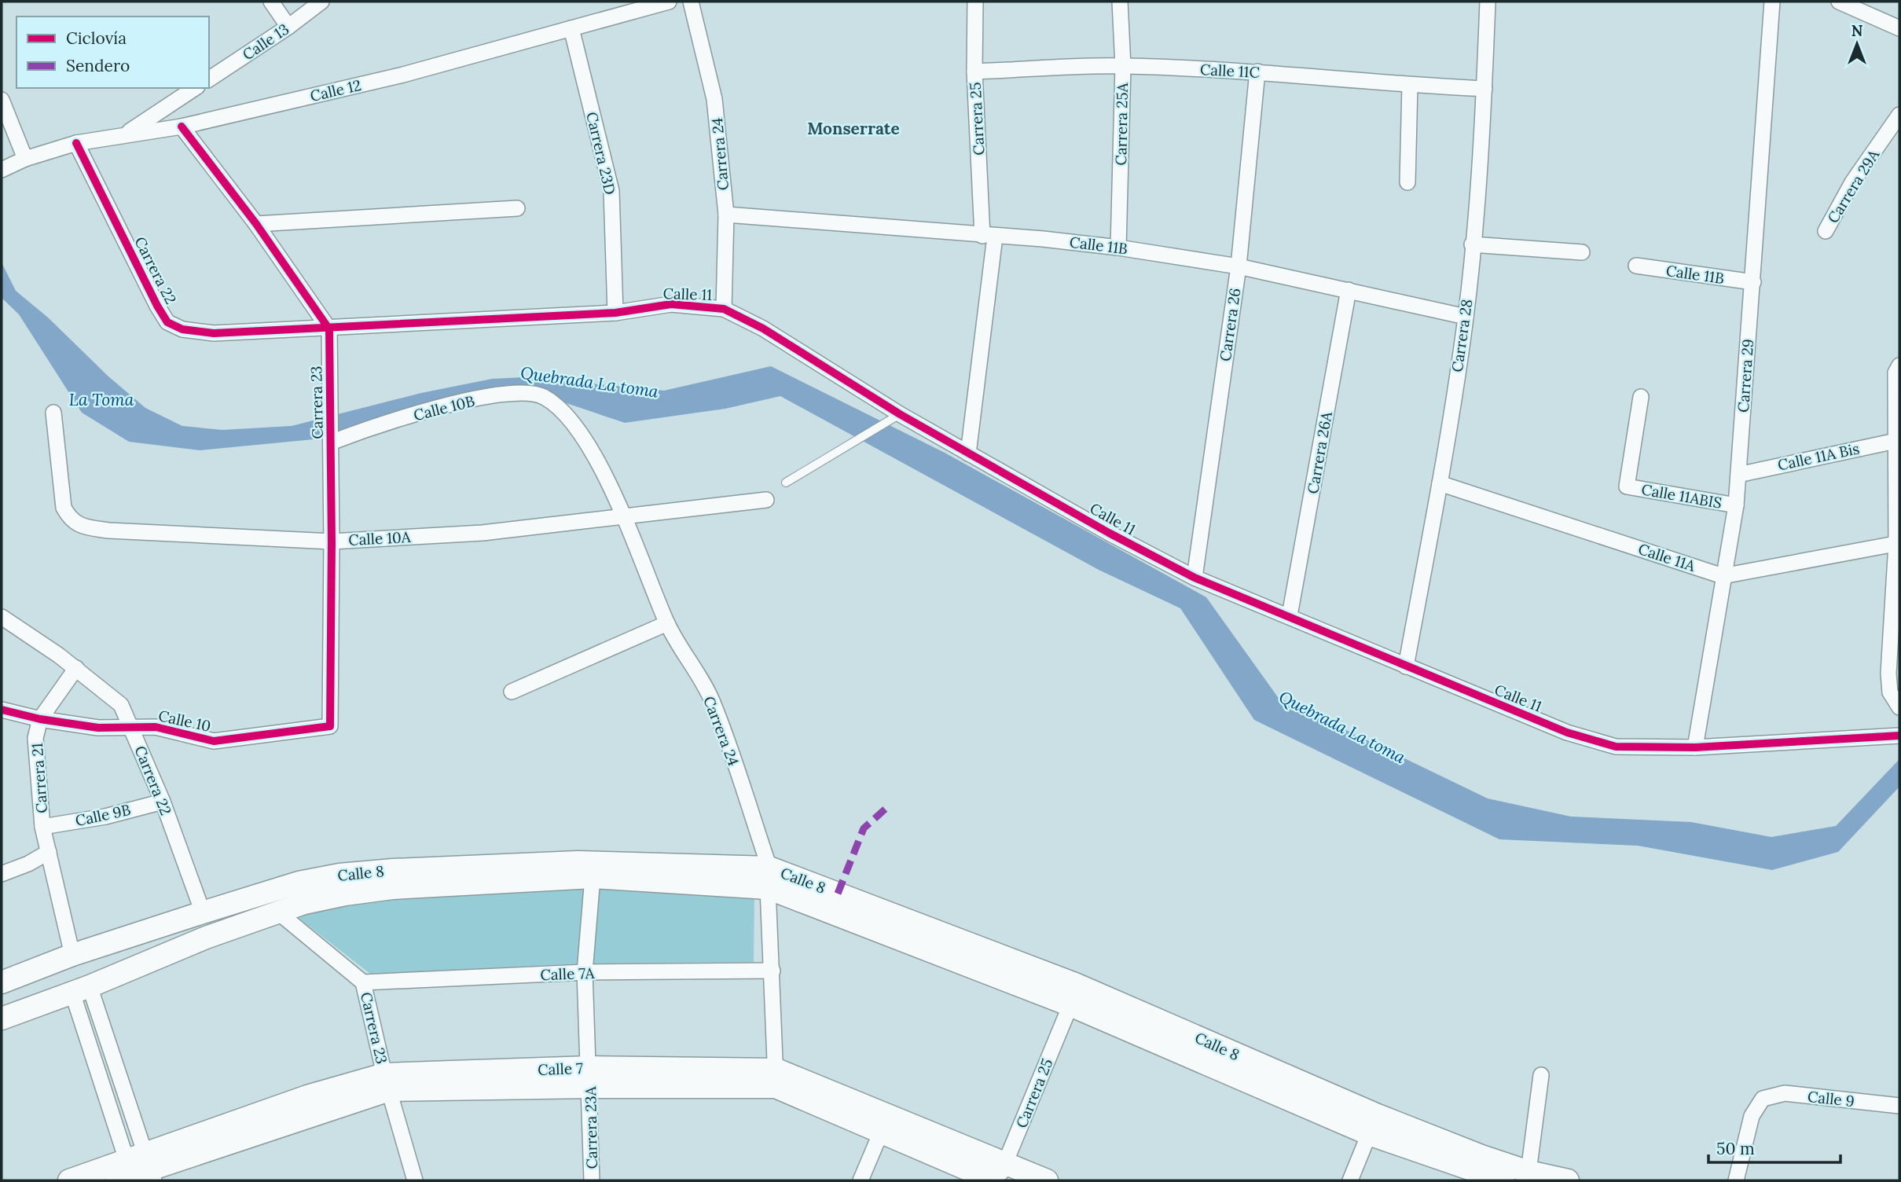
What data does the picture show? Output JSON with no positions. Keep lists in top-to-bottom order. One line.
{"streets":{"main road":["Calle 8","Calle 7"],"street":["Calle 13","Calle 11C","Calle 12","Carrera 25","Carrera 25A","Carrera 23D","Carrera 24","Carrera 29A","Calle 11B","Carrera 22","Calle 11","Carrera 26","Carrera 28","Carrera 29","Carrera 23","Calle 10B","Carrera 26A","Calle 11A Bis","Calle 11ABIS","Calle 10A","Calle 11A","Calle 10","Carrera 21","Calle 9B","Calle 7A","Calle 9","Carrera 23A"]},"crossings":[["Calle 11C","Carrera 25"],["Calle 11C","Carrera 25A"],["Calle 11C","Carrera 26"],["Calle 11C","Carrera 28"],["Calle 12","Carrera 23D"],["Calle 12","Carrera 22"],["Carrera 25","Calle 11B"],["Carrera 25","Calle 11"],["Carrera 25","Calle 8"],["Carrera 25","Calle 7"],["Carrera 25A","Calle 11B"],["Carrera 23D","Calle 11"],["Carrera 24","Calle 11B"],["Carrera 24","Calle 11"],["Carrera 24","Calle 10B"],["Carrera 24","Calle 10A"],["Carrera 24","Calle 8"],["Carrera 24","Calle 7A"],["Carrera 24","Calle 7"],["Calle 11B","Carrera 26"],["Calle 11B","Carrera 28"],["Calle 11B","Carrera 29"],["Calle 11B","Carrera 26A"],["Carrera 22","Calle 11"],["Carrera 22","Carrera 23"],["Carrera 22","Calle 10"],["Carrera 22","Carrera 21"],["Carrera 22","Calle 9B"],["Carrera 22","Calle 8"],["Calle 11","Carrera 26"],["Calle 11","Carrera 28"],["Calle 11","Carrera 29"],["Calle 11","Carrera 23"],["Calle 11","Carrera 26A"],["Carrera 28","Calle 11A"],["Carrera 29","Calle 11A Bis"],["Carrera 29","Calle 11ABIS"],["Carrera 29","Calle 11A"],["Carrera 23","Calle 10B"],["Carrera 23","Calle 10A"],["Carrera 23","Calle 10"],["Carrera 23","Calle 8"],["Carrera 23","Calle 7A"],["Carrera 23","Calle 7"],["Calle 10","Carrera 21"],["Carrera 21","Calle 9B"],["Carrera 21","Calle 8"],["Calle 8","Carrera 23A"],["Calle 7A","Carrera 23A"],["Calle 7","Carrera 23A"]],"districts":["Monserrate"],"water":["Quebrada La toma","La Toma"],"legend":["Ciclovía","Sendero"],"scale_bar":"50 m","north":"top"}
